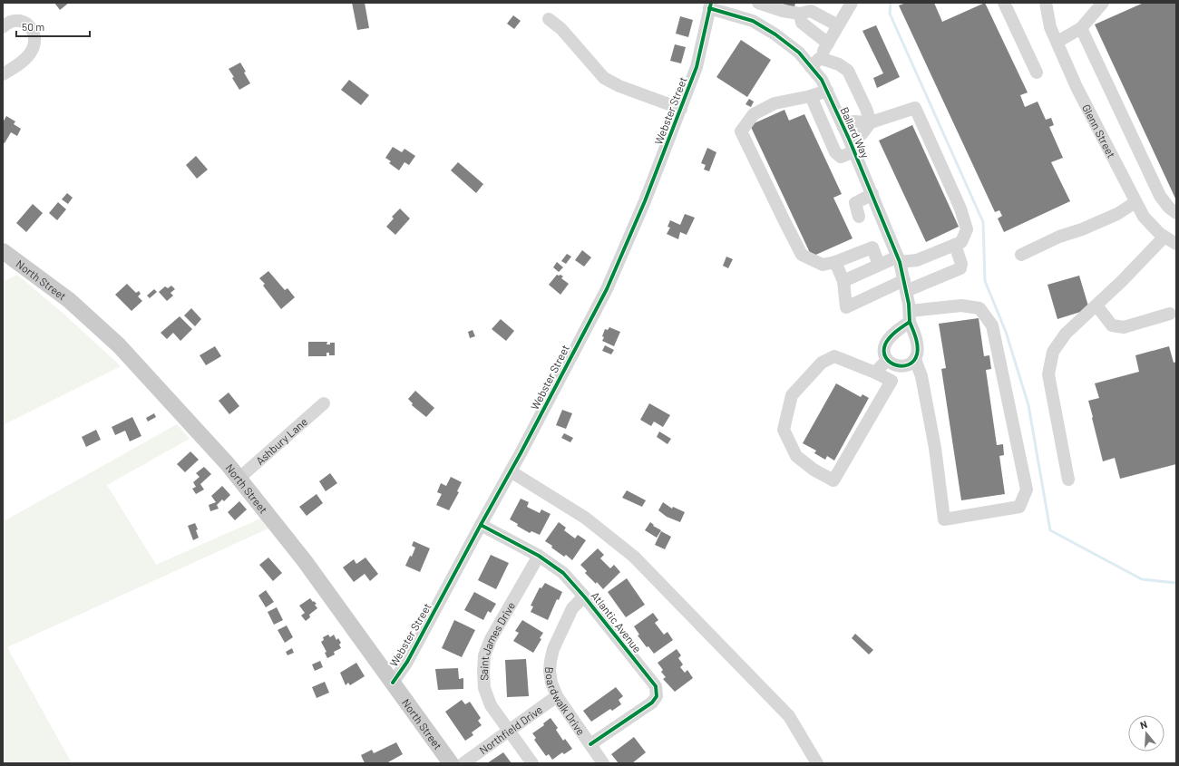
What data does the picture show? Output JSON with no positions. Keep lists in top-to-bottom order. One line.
{"streets":{"main road":["North Street"],"street":["Webster Street","Glenn Street","Ballard Way","Ashbury Lane","Atlantic Avenue","Saint James Drive","Boardwalk Drive","Northfield Drive"]},"crossings":[["Webster Street","Ballard Way"],["Webster Street","North Street"],["Webster Street","Atlantic Avenue"],["North Street","Ashbury Lane"],["Atlantic Avenue","Saint James Drive"],["Atlantic Avenue","Boardwalk Drive"],["Saint James Drive","Northfield Drive"],["Boardwalk Drive","Northfield Drive"]],"scale_bar":"50 m","north":"top"}
